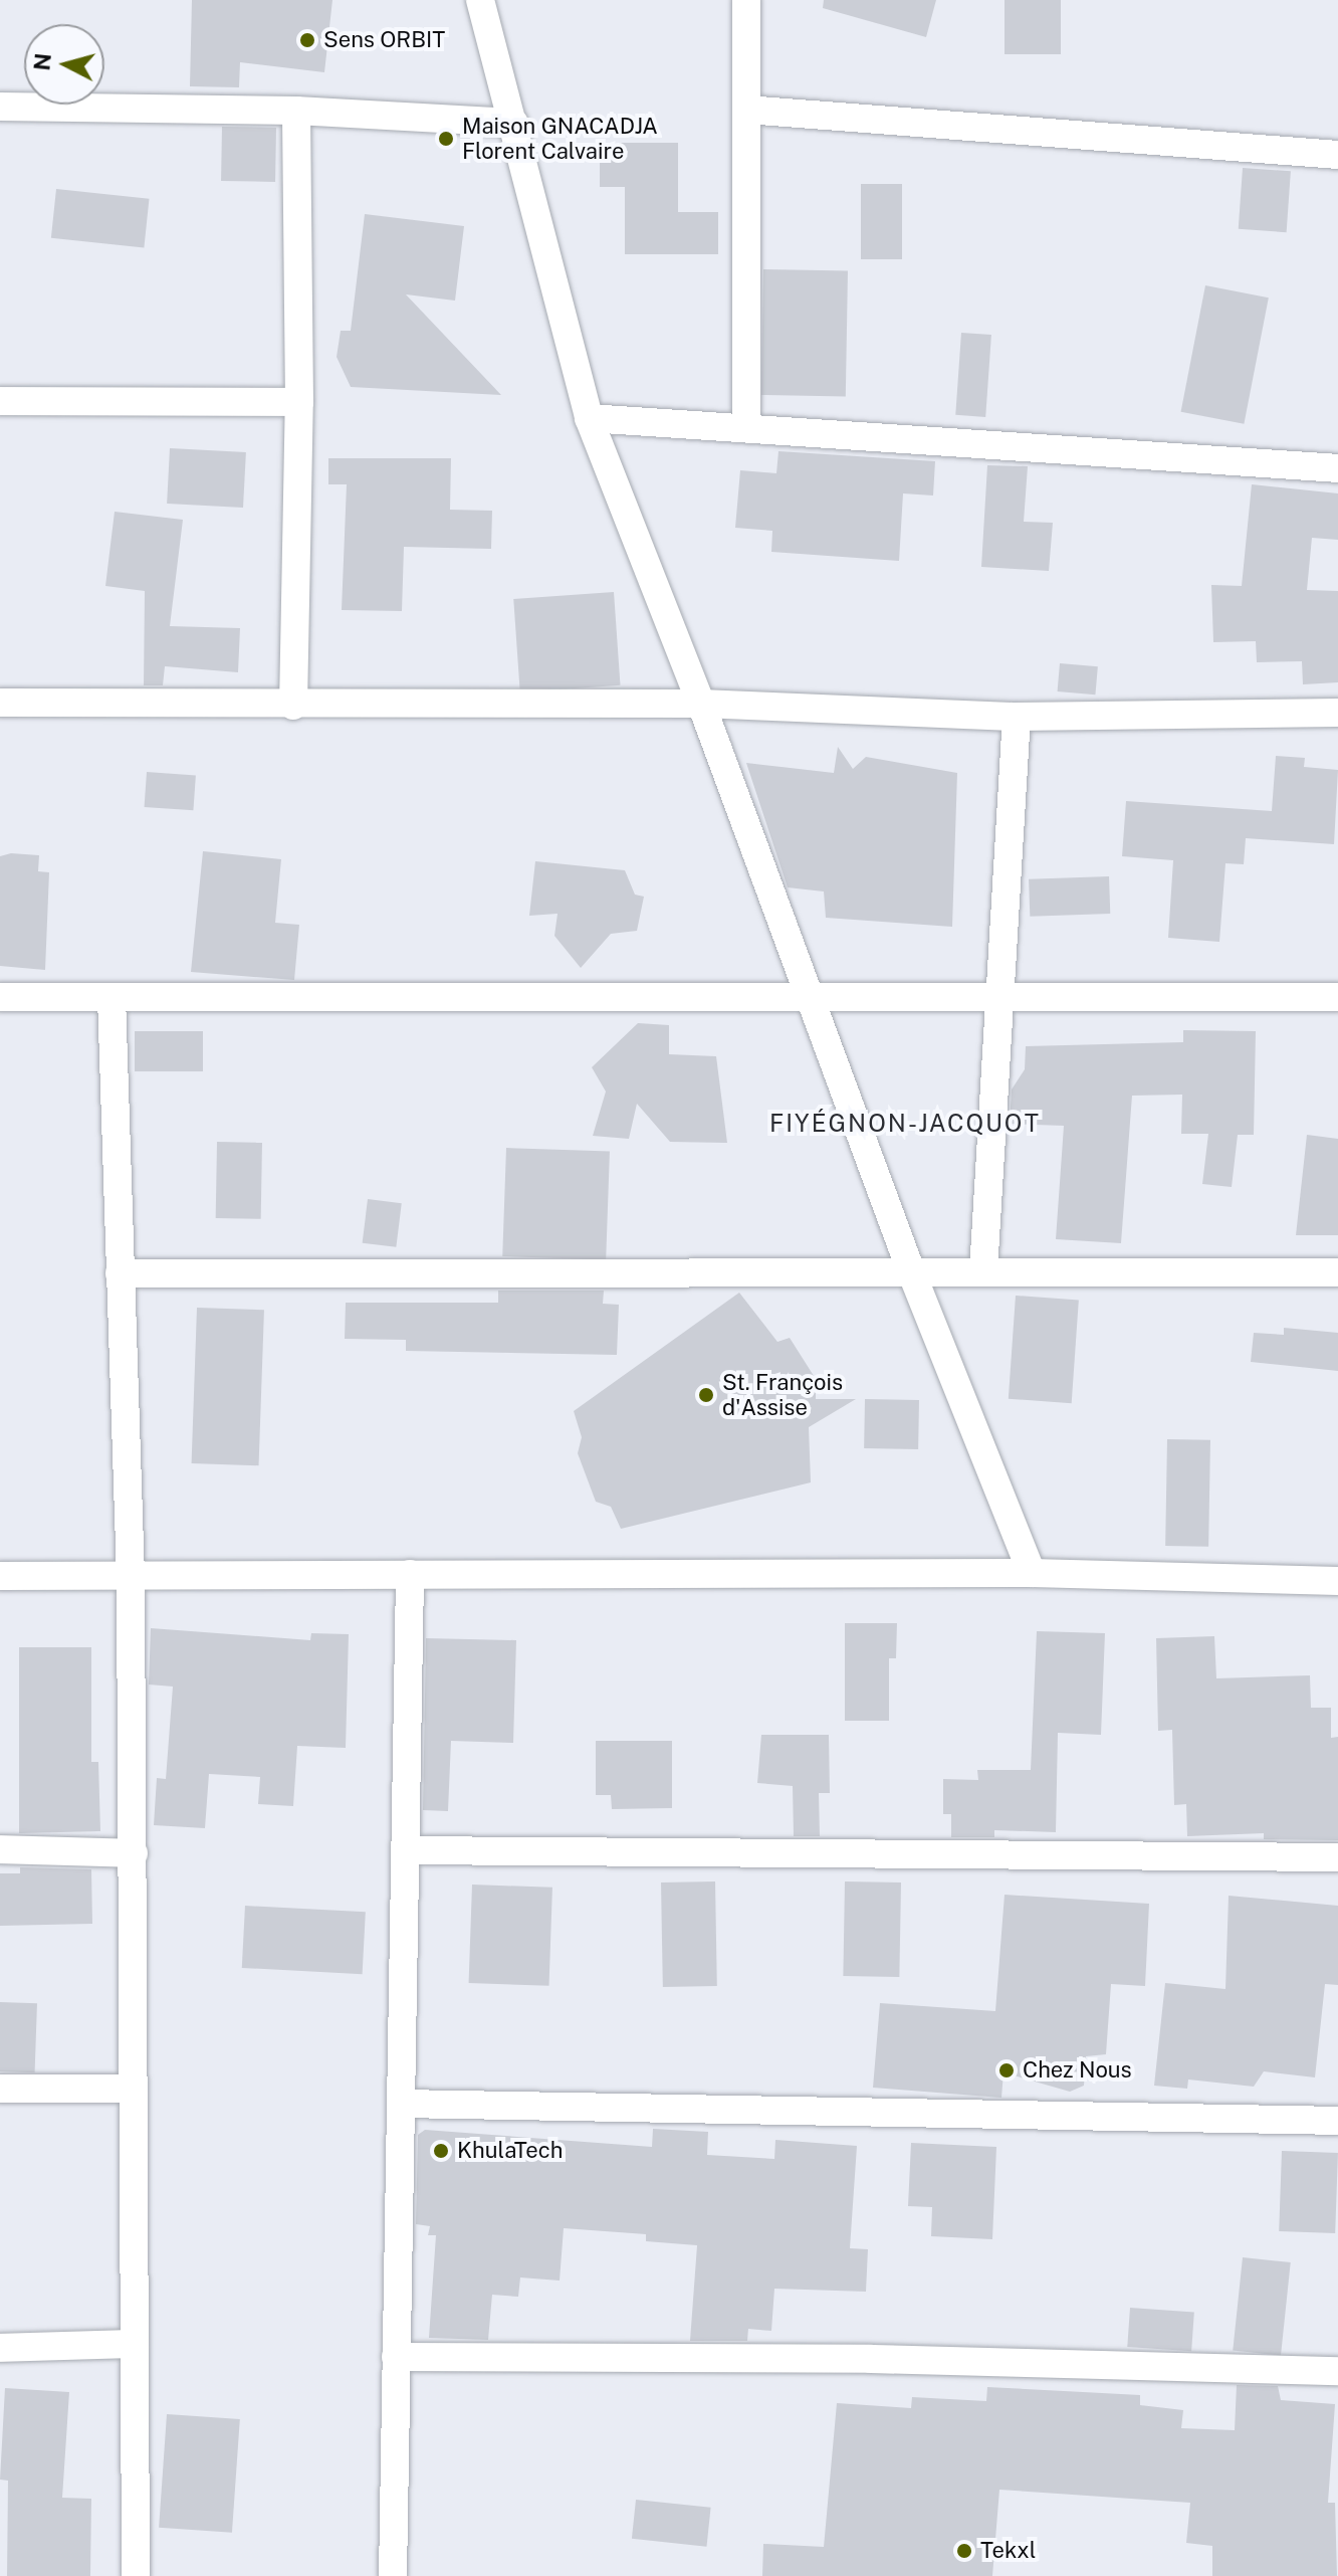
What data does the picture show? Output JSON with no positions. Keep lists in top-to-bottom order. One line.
{"districts":["FIYÉGNON-JACQUOT"],"places":["Sens ORBIT","Maison GNACADJA Florent Calvaire","St. François d'Assise","Chez Nous","KhulaTech","Tekxl"],"north":"left"}
